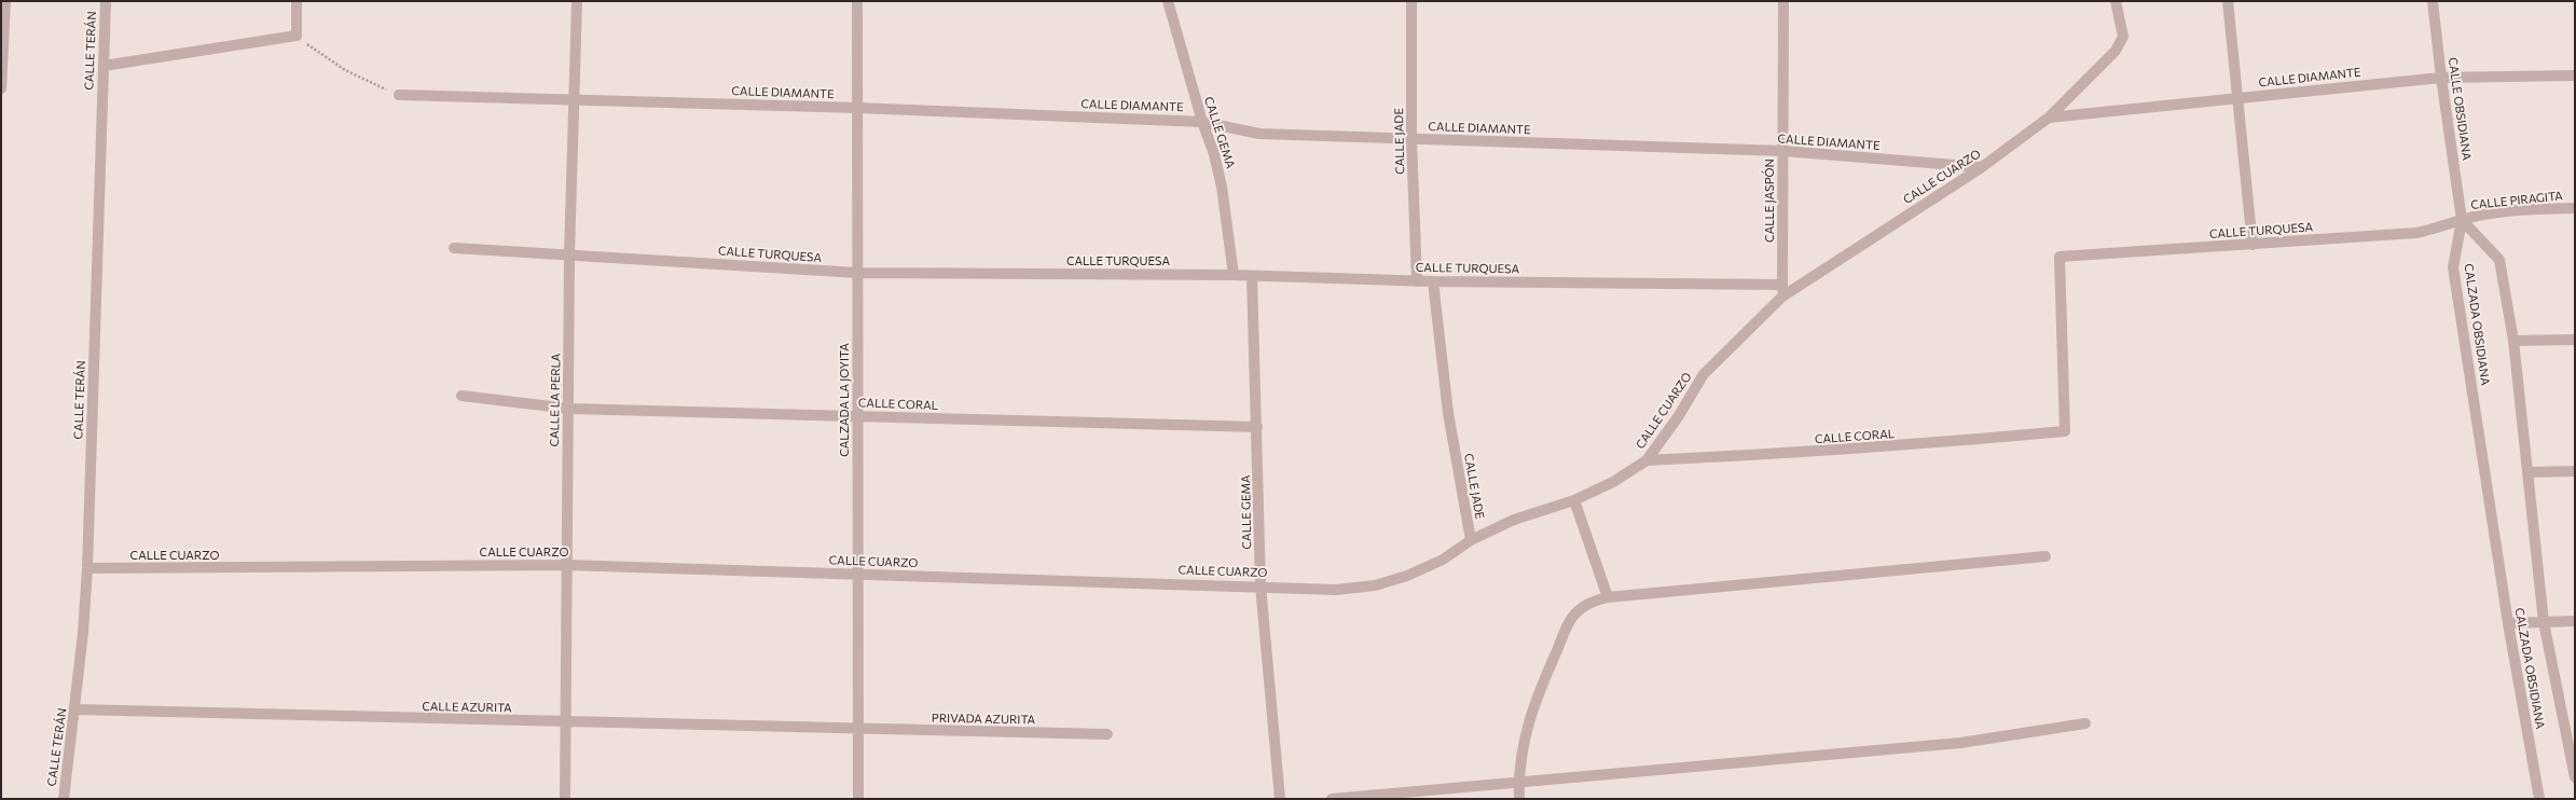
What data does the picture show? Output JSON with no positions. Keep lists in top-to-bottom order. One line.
{"streets":{"street":["CALLE TERÁN","CALLE DIAMANTE","CALLE OBSIDIANA","CALLE GEMA","CALLE JADE","CALLE CUARZO","CALLE JASPÓN","CALLE PIRAGITA","CALLE TURQUESA","CALZADA OBSIDIANA","CALLE LA PERLA","CALZADA LA JOYITA","CALLE CORAL","CALLE AZURITA","PRIVADA AZURITA"]},"crossings":[["CALLE TERÁN","CALLE CUARZO"],["CALLE TERÁN","CALLE AZURITA"],["CALLE DIAMANTE","CALLE OBSIDIANA"],["CALLE DIAMANTE","CALLE GEMA"],["CALLE DIAMANTE","CALLE JADE"],["CALLE DIAMANTE","CALLE CUARZO"],["CALLE DIAMANTE","CALLE JASPÓN"],["CALLE DIAMANTE","CALLE LA PERLA"],["CALLE DIAMANTE","CALZADA LA JOYITA"],["CALLE OBSIDIANA","CALLE PIRAGITA"],["CALLE OBSIDIANA","CALLE TURQUESA"],["CALLE OBSIDIANA","CALZADA OBSIDIANA"],["CALLE GEMA","CALLE CUARZO"],["CALLE GEMA","CALLE TURQUESA"],["CALLE GEMA","CALLE CORAL"],["CALLE JADE","CALLE CUARZO"],["CALLE JADE","CALLE TURQUESA"],["CALLE CUARZO","CALLE JASPÓN"],["CALLE CUARZO","CALLE LA PERLA"],["CALLE CUARZO","CALZADA LA JOYITA"],["CALLE CUARZO","CALLE CORAL"],["CALLE JASPÓN","CALLE TURQUESA"],["CALLE PIRAGITA","CALLE TURQUESA"],["CALLE PIRAGITA","CALZADA OBSIDIANA"],["CALLE TURQUESA","CALZADA OBSIDIANA"],["CALLE TURQUESA","CALLE LA PERLA"],["CALLE TURQUESA","CALZADA LA JOYITA"],["CALLE TURQUESA","CALLE CORAL"],["CALLE LA PERLA","CALLE CORAL"],["CALLE LA PERLA","CALLE AZURITA"],["CALZADA LA JOYITA","CALLE CORAL"],["CALZADA LA JOYITA","CALLE AZURITA"],["CALZADA LA JOYITA","PRIVADA AZURITA"],["CALLE AZURITA","PRIVADA AZURITA"]]}
